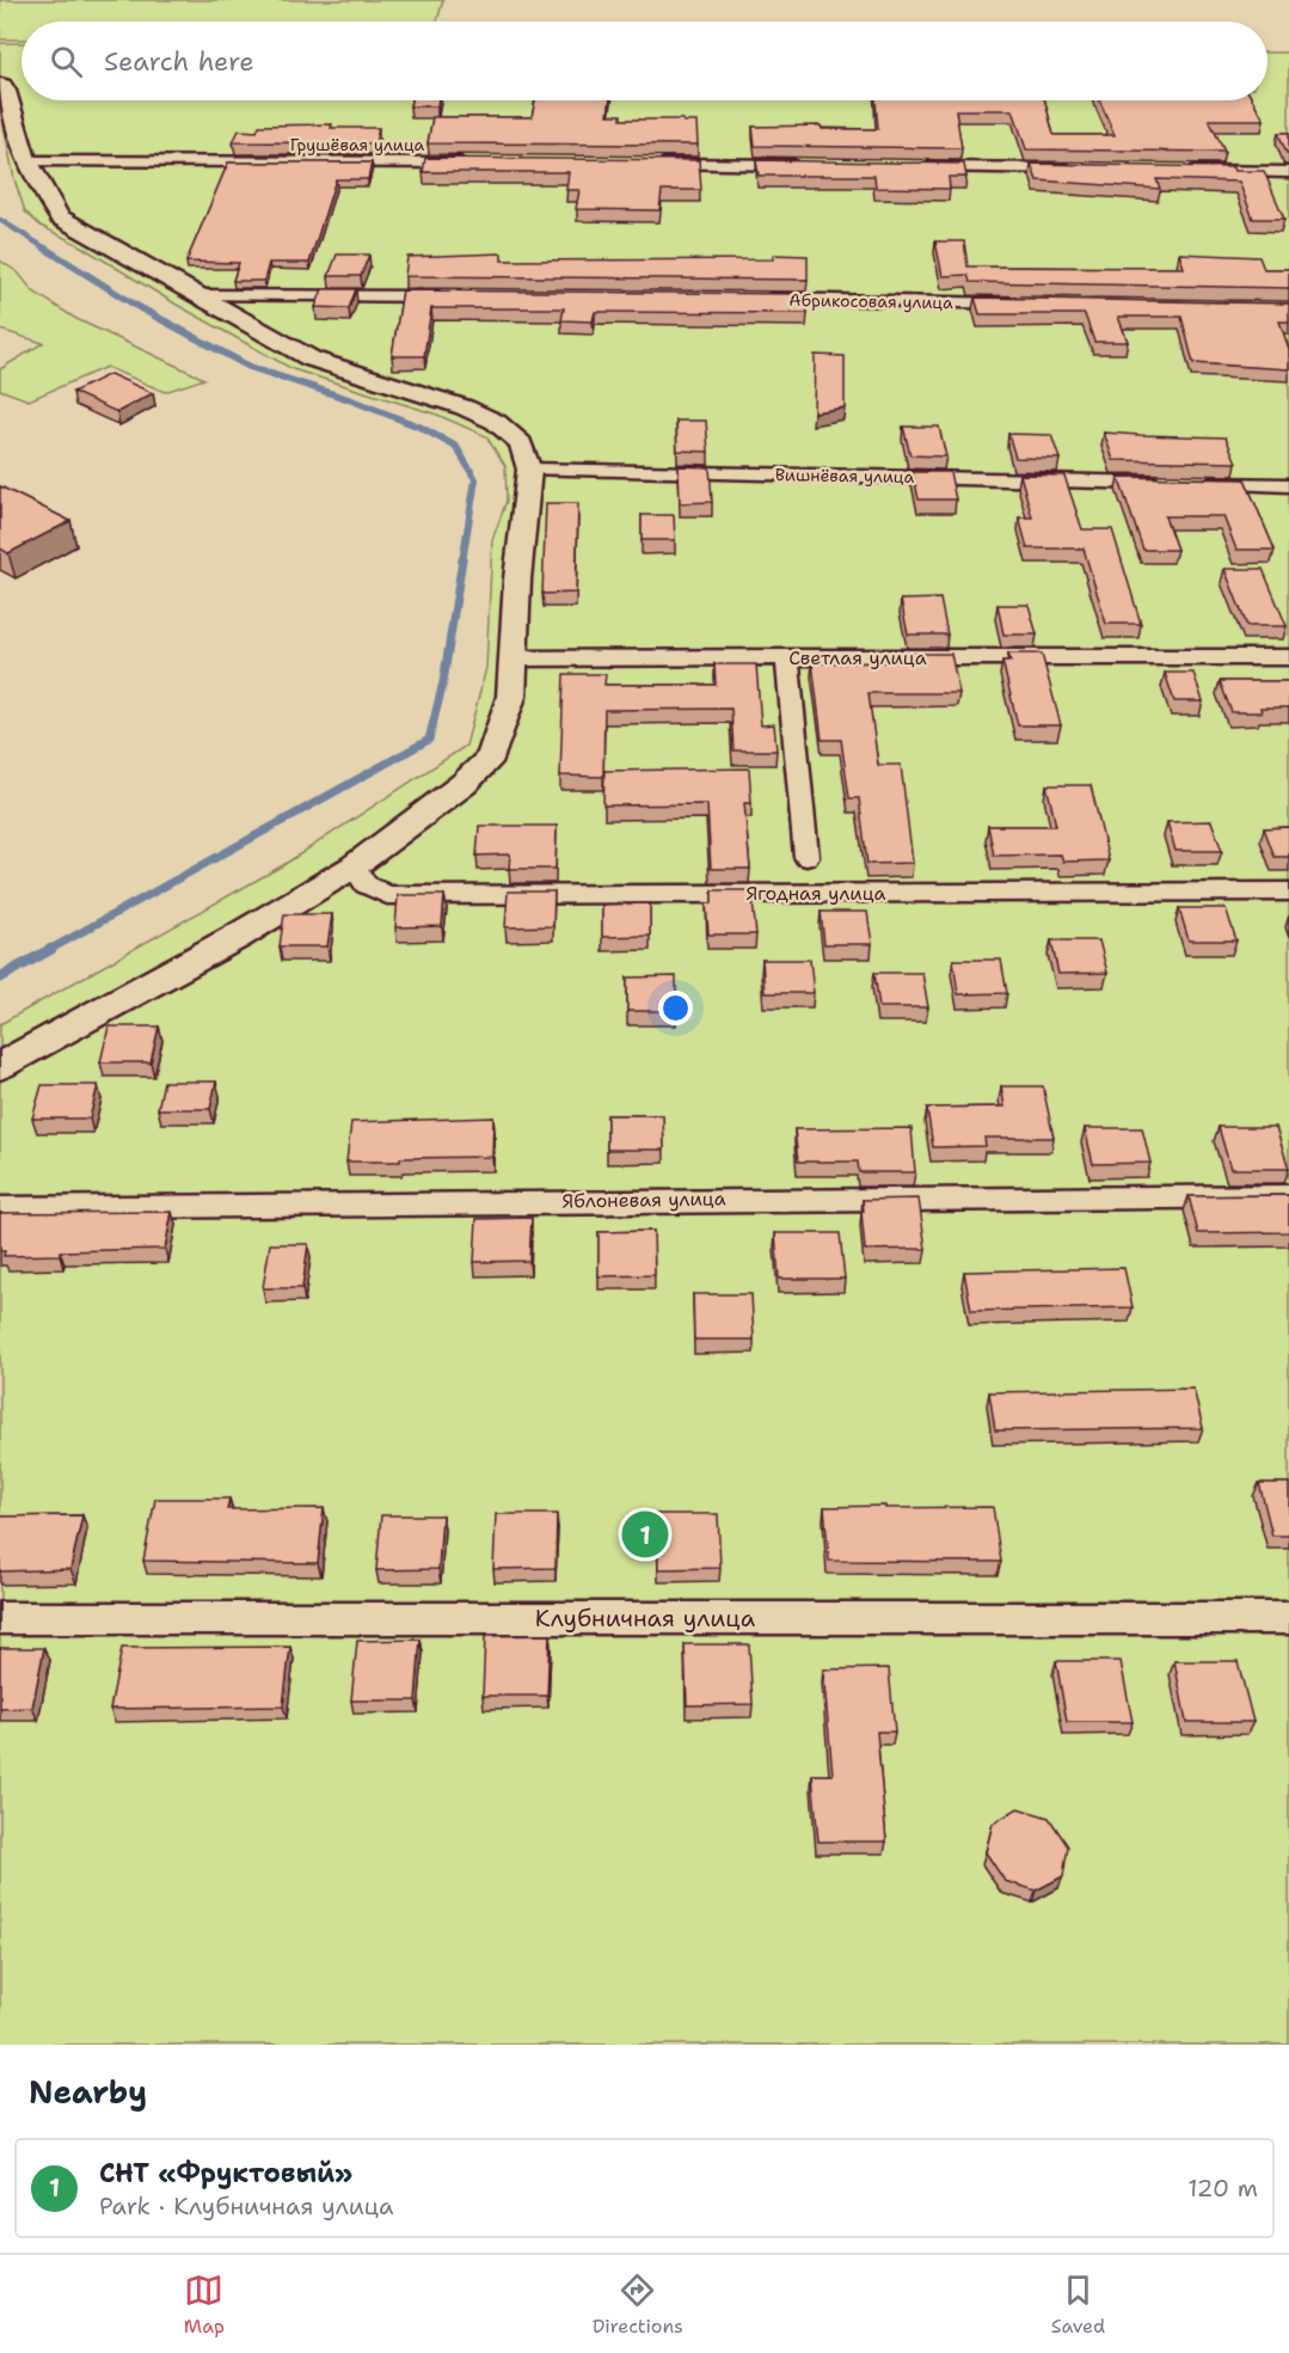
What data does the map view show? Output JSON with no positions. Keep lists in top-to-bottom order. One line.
{"streets":{"street":["Грушёвая улица","Абрикосовая улица","Вишнёвая улица","Светлая улица","Ягодная улица","Яблоневая улица","Клубничная улица"]},"page":{"search":"Search here","pins":"1","heading":"Nearby","list":[{"mark":"1","name":"СНТ «Фруктовый»","note":"Park · Клубничная улица","value":"120 m"}],"nav":["Map","Directions","Saved"]}}
